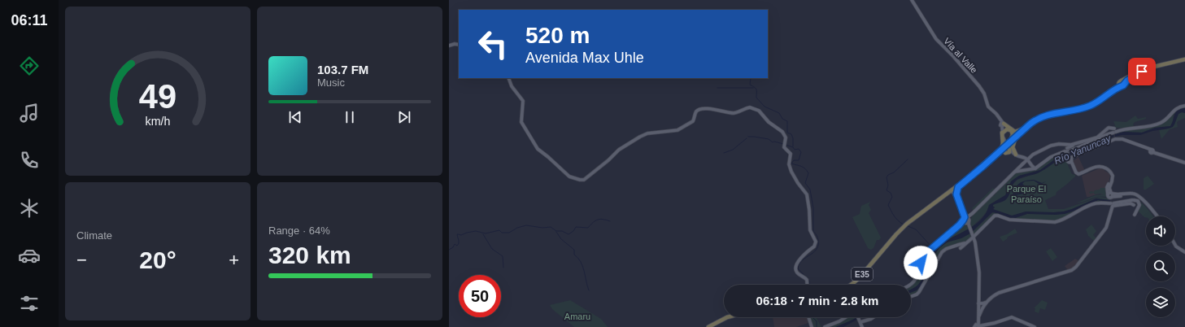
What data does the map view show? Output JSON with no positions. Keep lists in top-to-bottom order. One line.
{"streets":{"highway":["E35"],"main road":["Vía al Valle"]},"water":["Río Yanuncay"],"parks":["Parque El Paraíso","Amaru"],"page":{"tabs":"06:11","turn":["520 m","Avenida Max Uhle"],"song":["103.7 FM","Music"],"tile":["Climate",["Range · 64%","320 km"]],"heat":["−","20°","+"],"limit":"50","trip":"06:18 · 7 min · 2.8 km","gauge":["49","km/h"]}}
